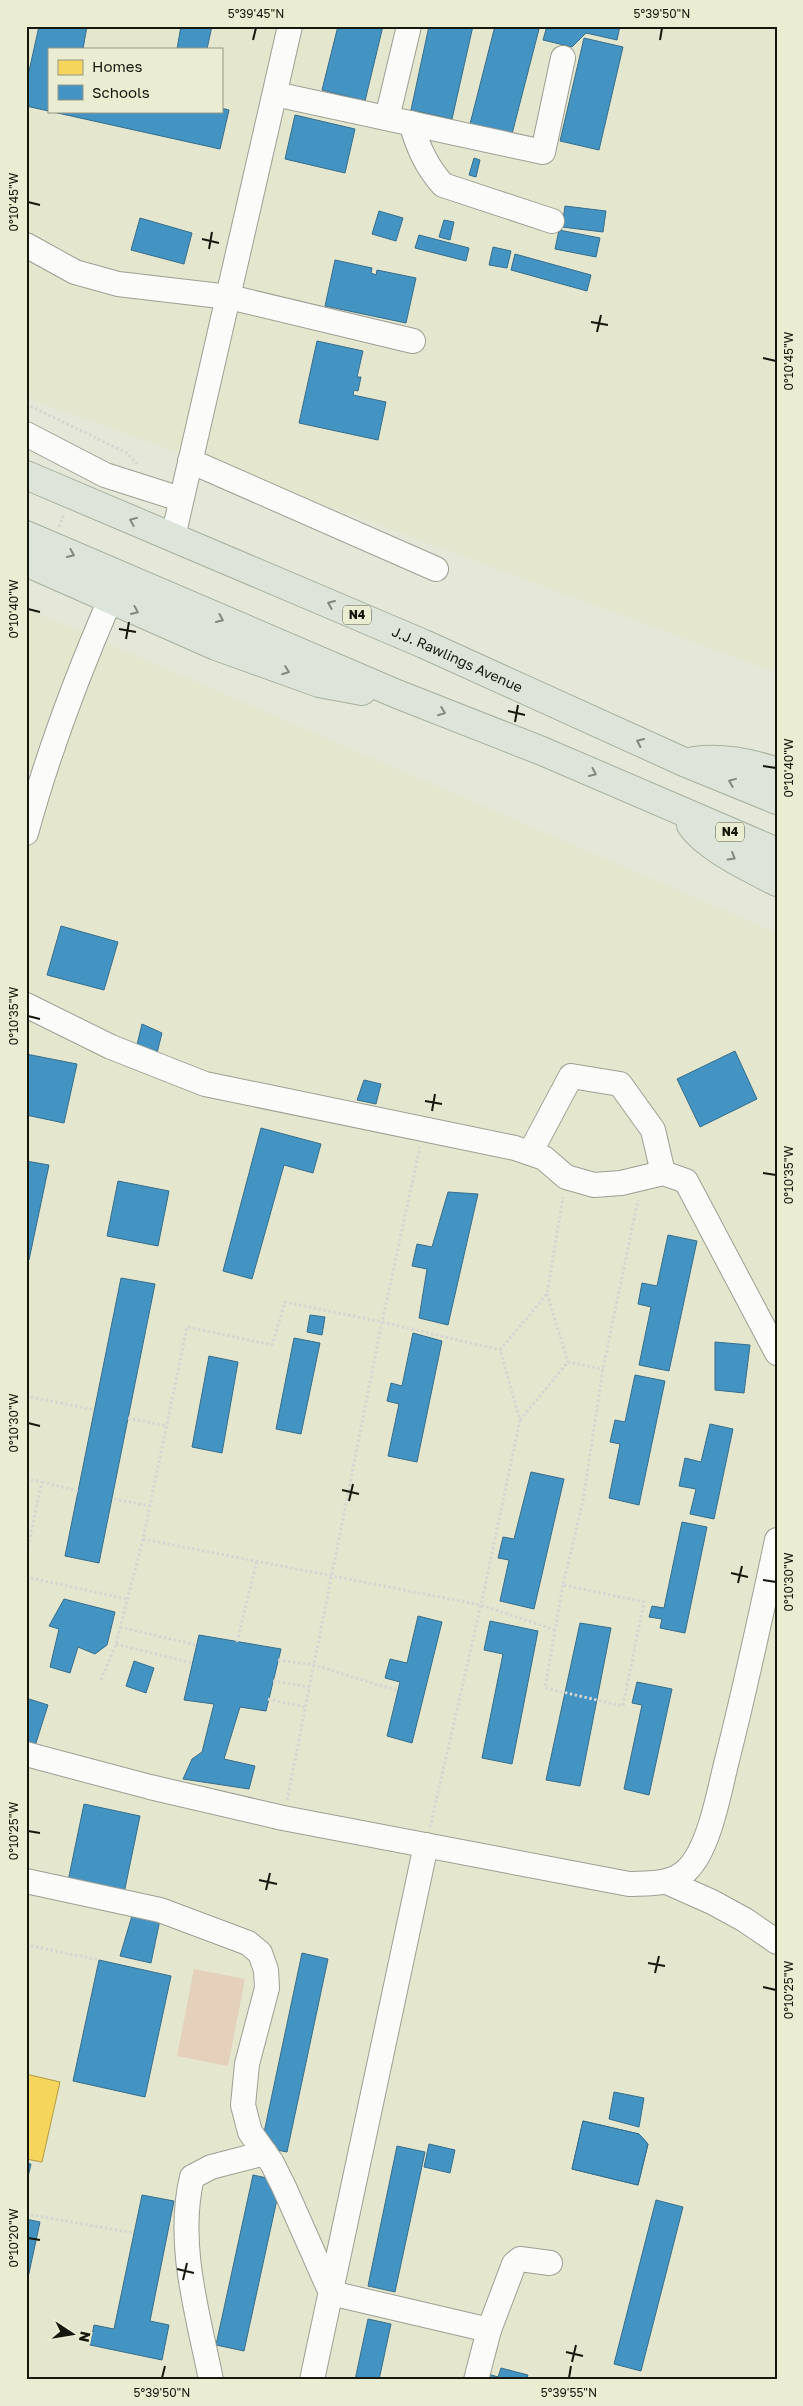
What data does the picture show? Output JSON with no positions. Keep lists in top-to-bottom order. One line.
{"streets":{"highway":["N4","J.J. Rawlings Avenue"]},"legend":["Homes","Schools"],"north":"right","coordinates":["5°39'45\"N","5°39'50\"N","0°10'45\"W","0°10'40\"W","0°10'35\"W","0°10'30\"W","0°10'25\"W","0°10'20\"W","5°39'55\"N"]}
